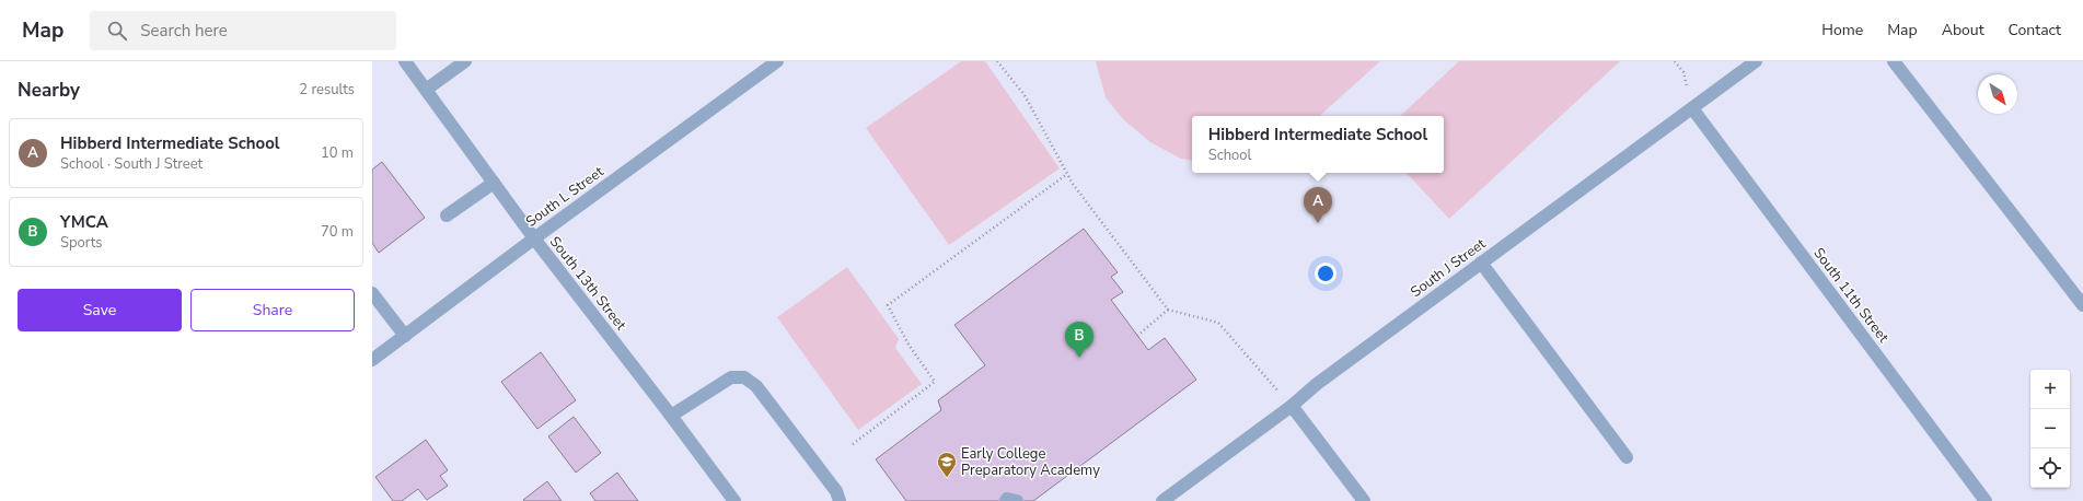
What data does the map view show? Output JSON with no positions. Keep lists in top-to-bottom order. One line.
{"streets":{"street":["South L Street","South J Street","South 13th Street","South 11th Street"]},"crossings":[["South L Street","South 13th Street"],["South J Street","South 11th Street"]],"places":{"school or university":["Early College Preparatory Academy"]},"north":"bottom right","page":{"header":"Map","search":"Search here","nav":["Home","Map","About","Contact"],"heading":["Nearby","2 results"],"popup":["Hibberd Intermediate School","School"],"list":[{"mark":"A","name":"Hibberd Intermediate School","note":"School · South J Street","value":"10 m"},{"mark":"B","name":"YMCA","note":"Sports","value":"70 m"}],"pins":["A","B"],"buttons":["Save","Share"],"map_buttons":["+","−"]}}
